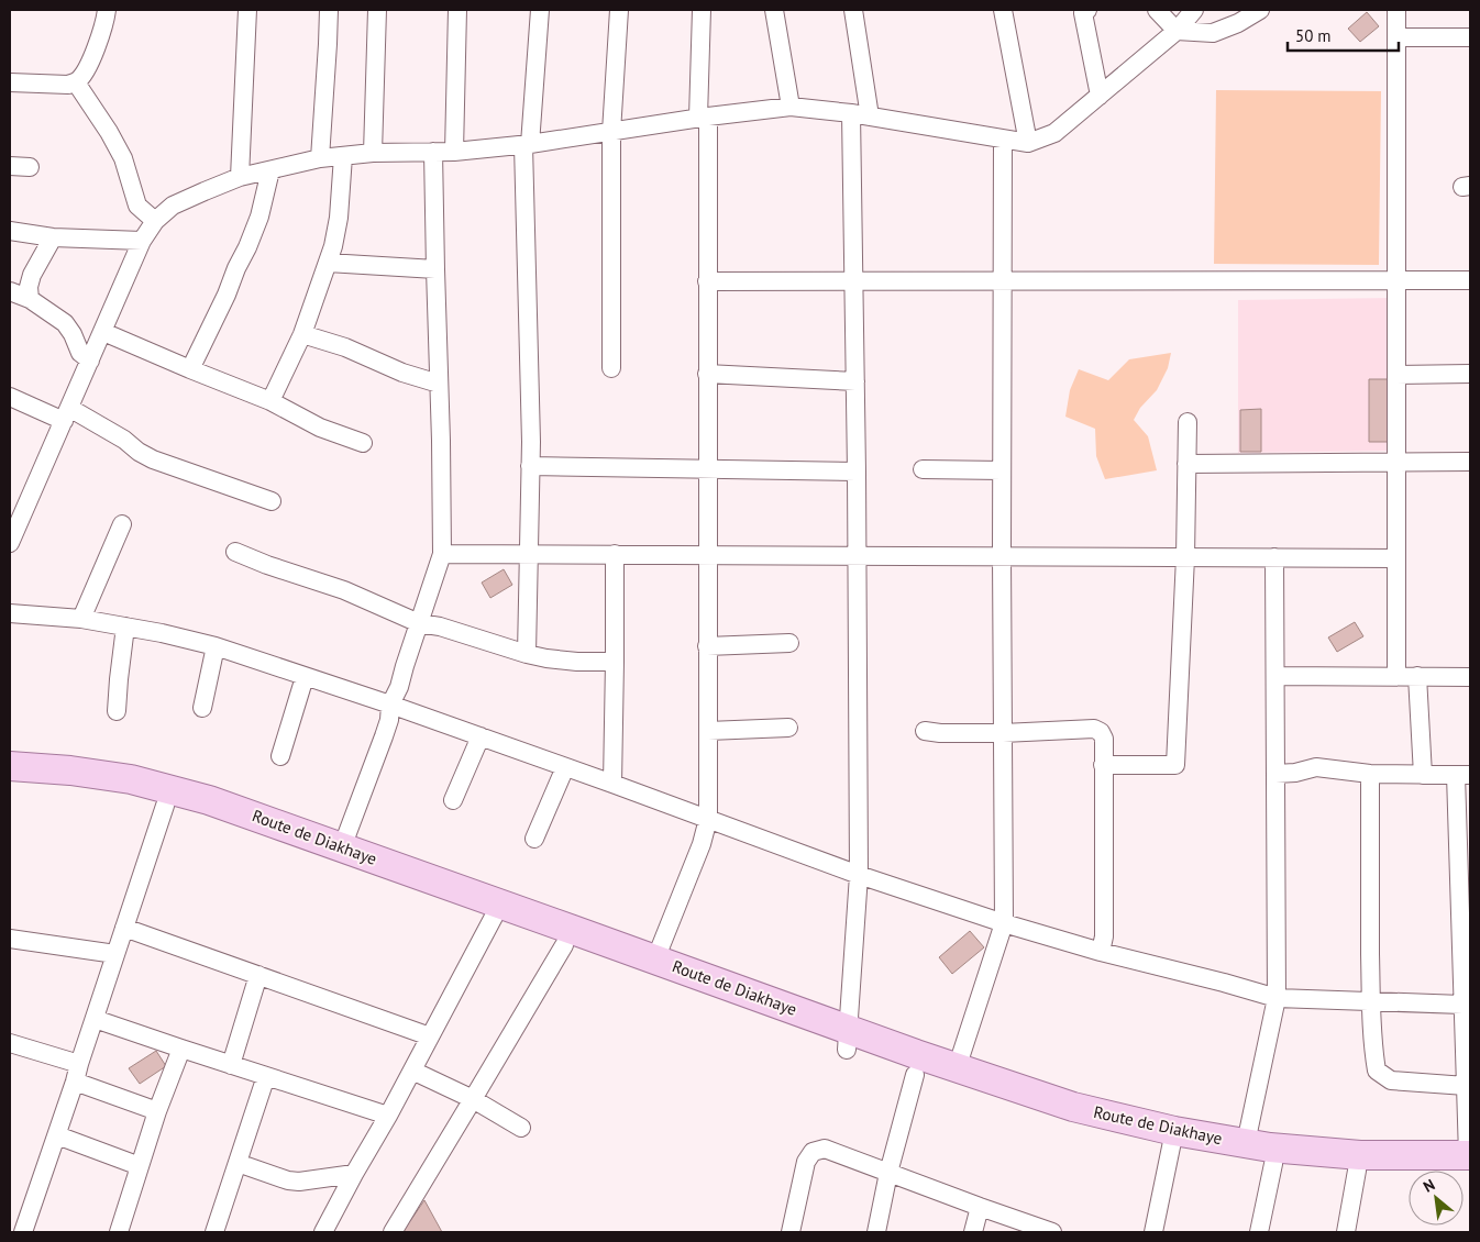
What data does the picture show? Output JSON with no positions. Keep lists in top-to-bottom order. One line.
{"streets":{"main road":["Route de Diakhaye"]},"scale_bar":"50 m","north":"top left"}
